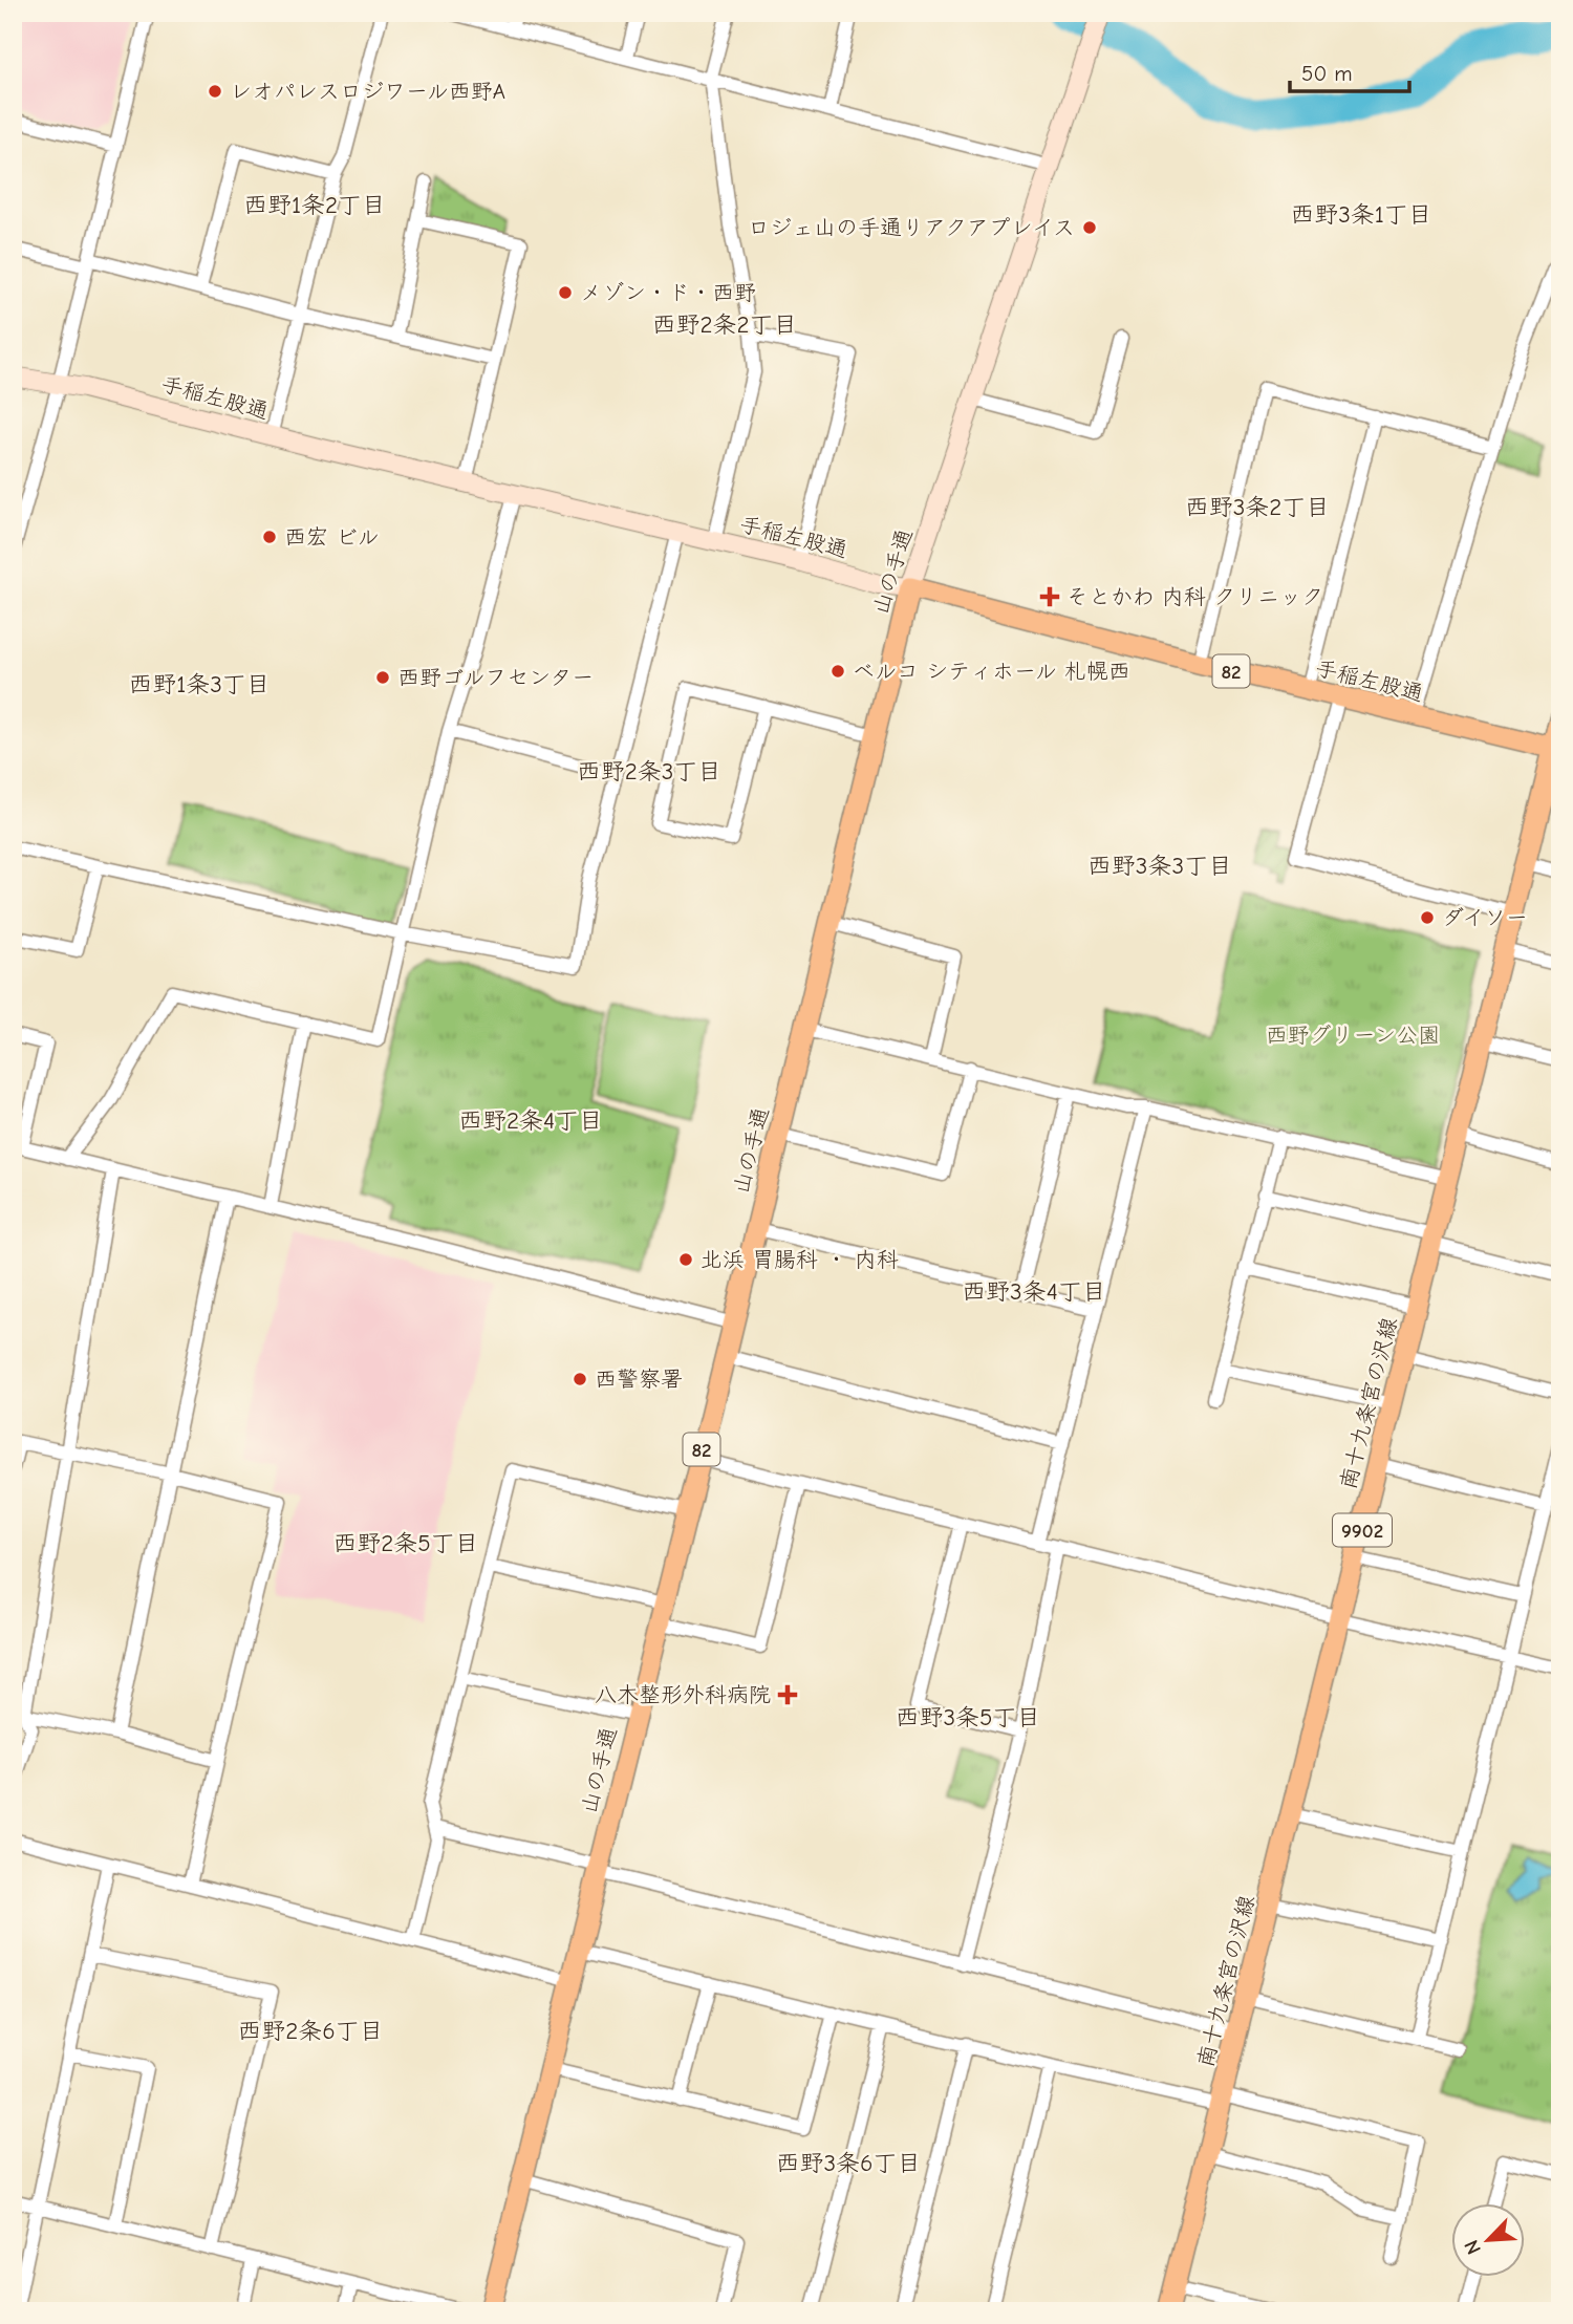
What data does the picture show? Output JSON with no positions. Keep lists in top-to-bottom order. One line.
{"streets":{"main road":["手稲左股通","山の手通","82","南十九条宮の沢線","9902"]},"crossings":[["手稲左股通","山の手通"],["手稲左股通","南十九条宮の沢線"]],"districts":["西野1条2丁目","西野3条1丁目","西野2条2丁目","西野3条2丁目","西野1条3丁目","西野2条3丁目","西野3条3丁目","西野2条4丁目","西野3条4丁目","西野2条5丁目","西野3条5丁目","西野2条6丁目","西野3条6丁目"],"parks":["西野グリーン公園"],"places":{"other":["レオパレスロジワール西野A","ロジェ山の手通りアクアプレイス","メゾン・ド・西野","西宏 ビル","ベルコ シティホール 札幌西","西野ゴルフセンター","ダイソー","北浜 胃腸科 ・ 内科","西警察署"],"health":["そとかわ 内科 クリニック","八木整形外科病院"]},"scale_bar":"50 m","north":"bottom left"}
